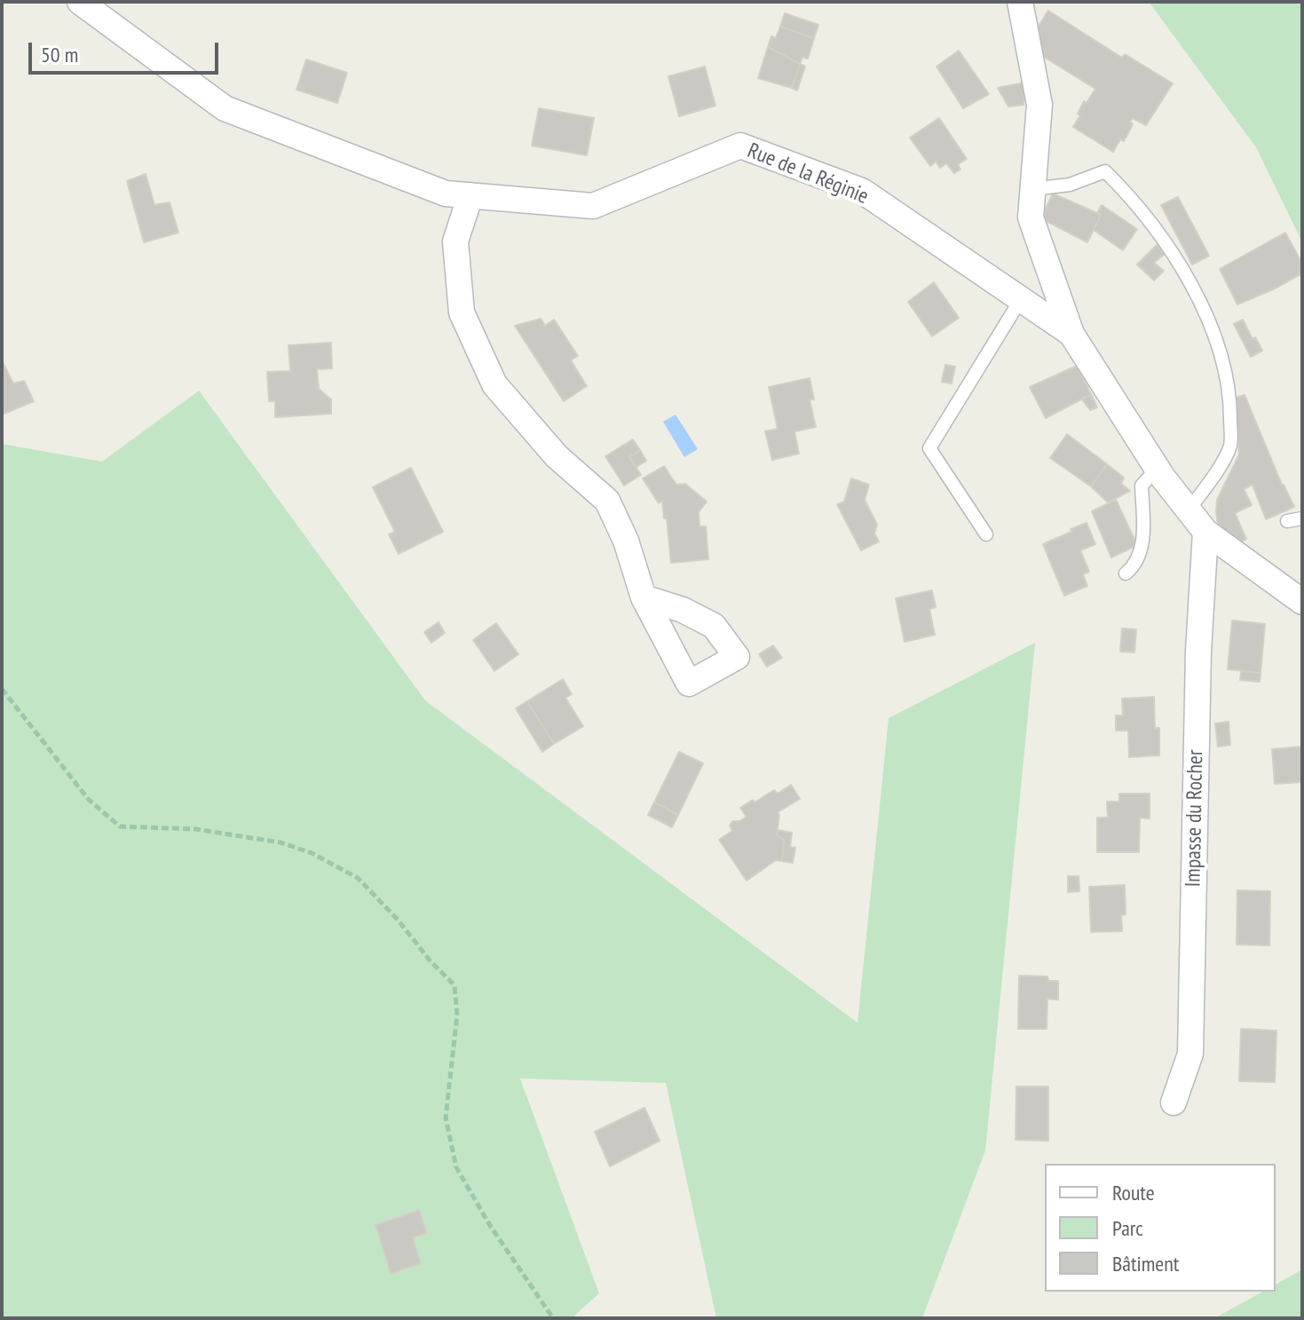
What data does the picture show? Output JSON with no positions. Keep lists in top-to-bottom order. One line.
{"streets":{"street":["Rue de la Réginie","Impasse du Rocher"]},"crossings":[["Rue de la Réginie","Impasse du Rocher"]],"legend":["Route","Parc","Bâtiment"],"scale_bar":"50 m"}
